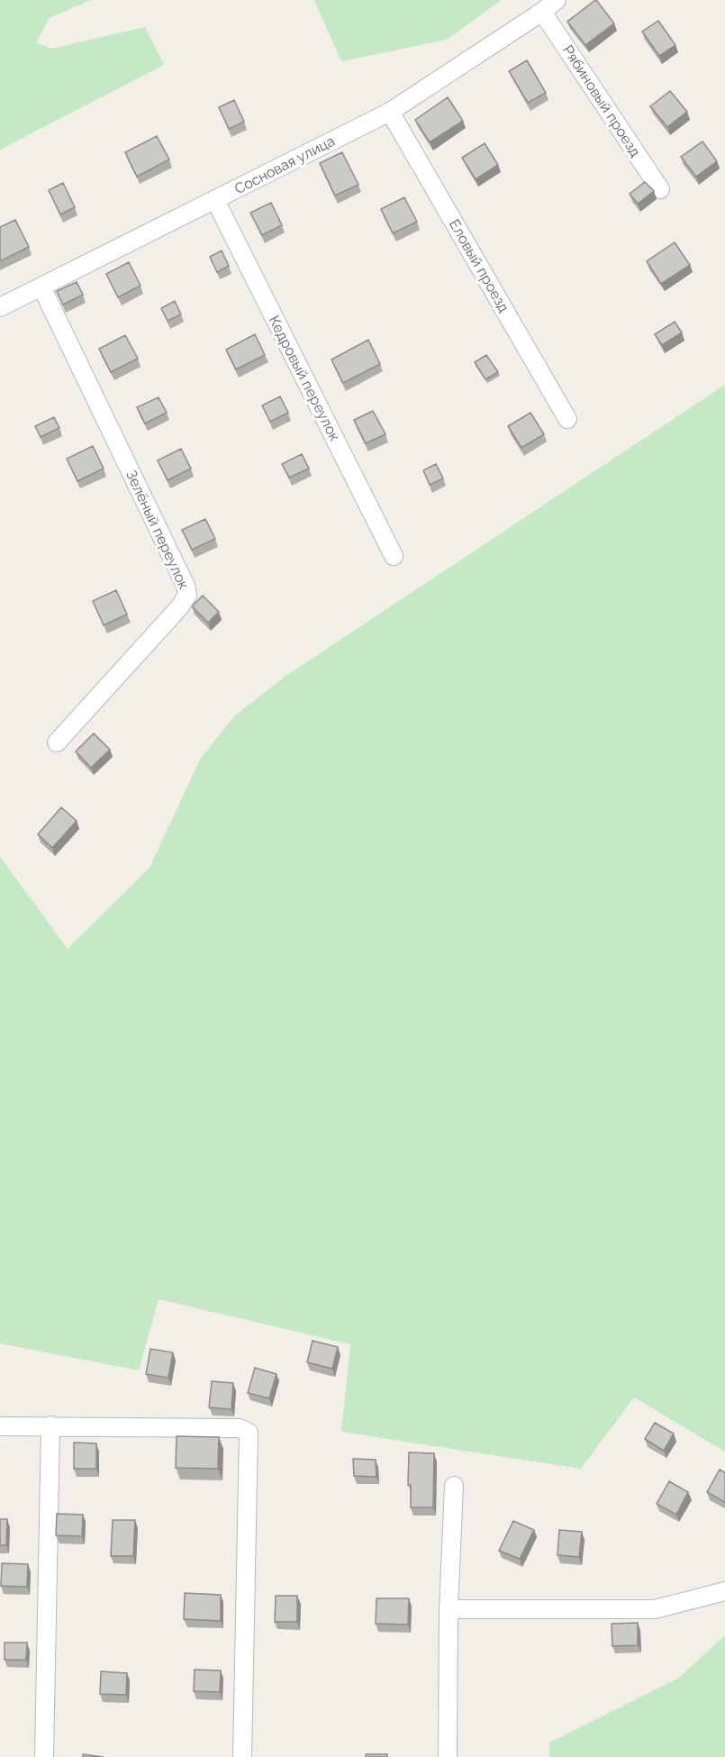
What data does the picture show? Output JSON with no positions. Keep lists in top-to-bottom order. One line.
{"streets":{"street":["Рябиновый проезд","Сосновая улица","Еловый проезд","Кедровый переулок","Зелёный переулок"]},"crossings":[["Рябиновый проезд","Сосновая улица"],["Сосновая улица","Еловый проезд"],["Сосновая улица","Кедровый переулок"],["Сосновая улица","Зелёный переулок"]]}
